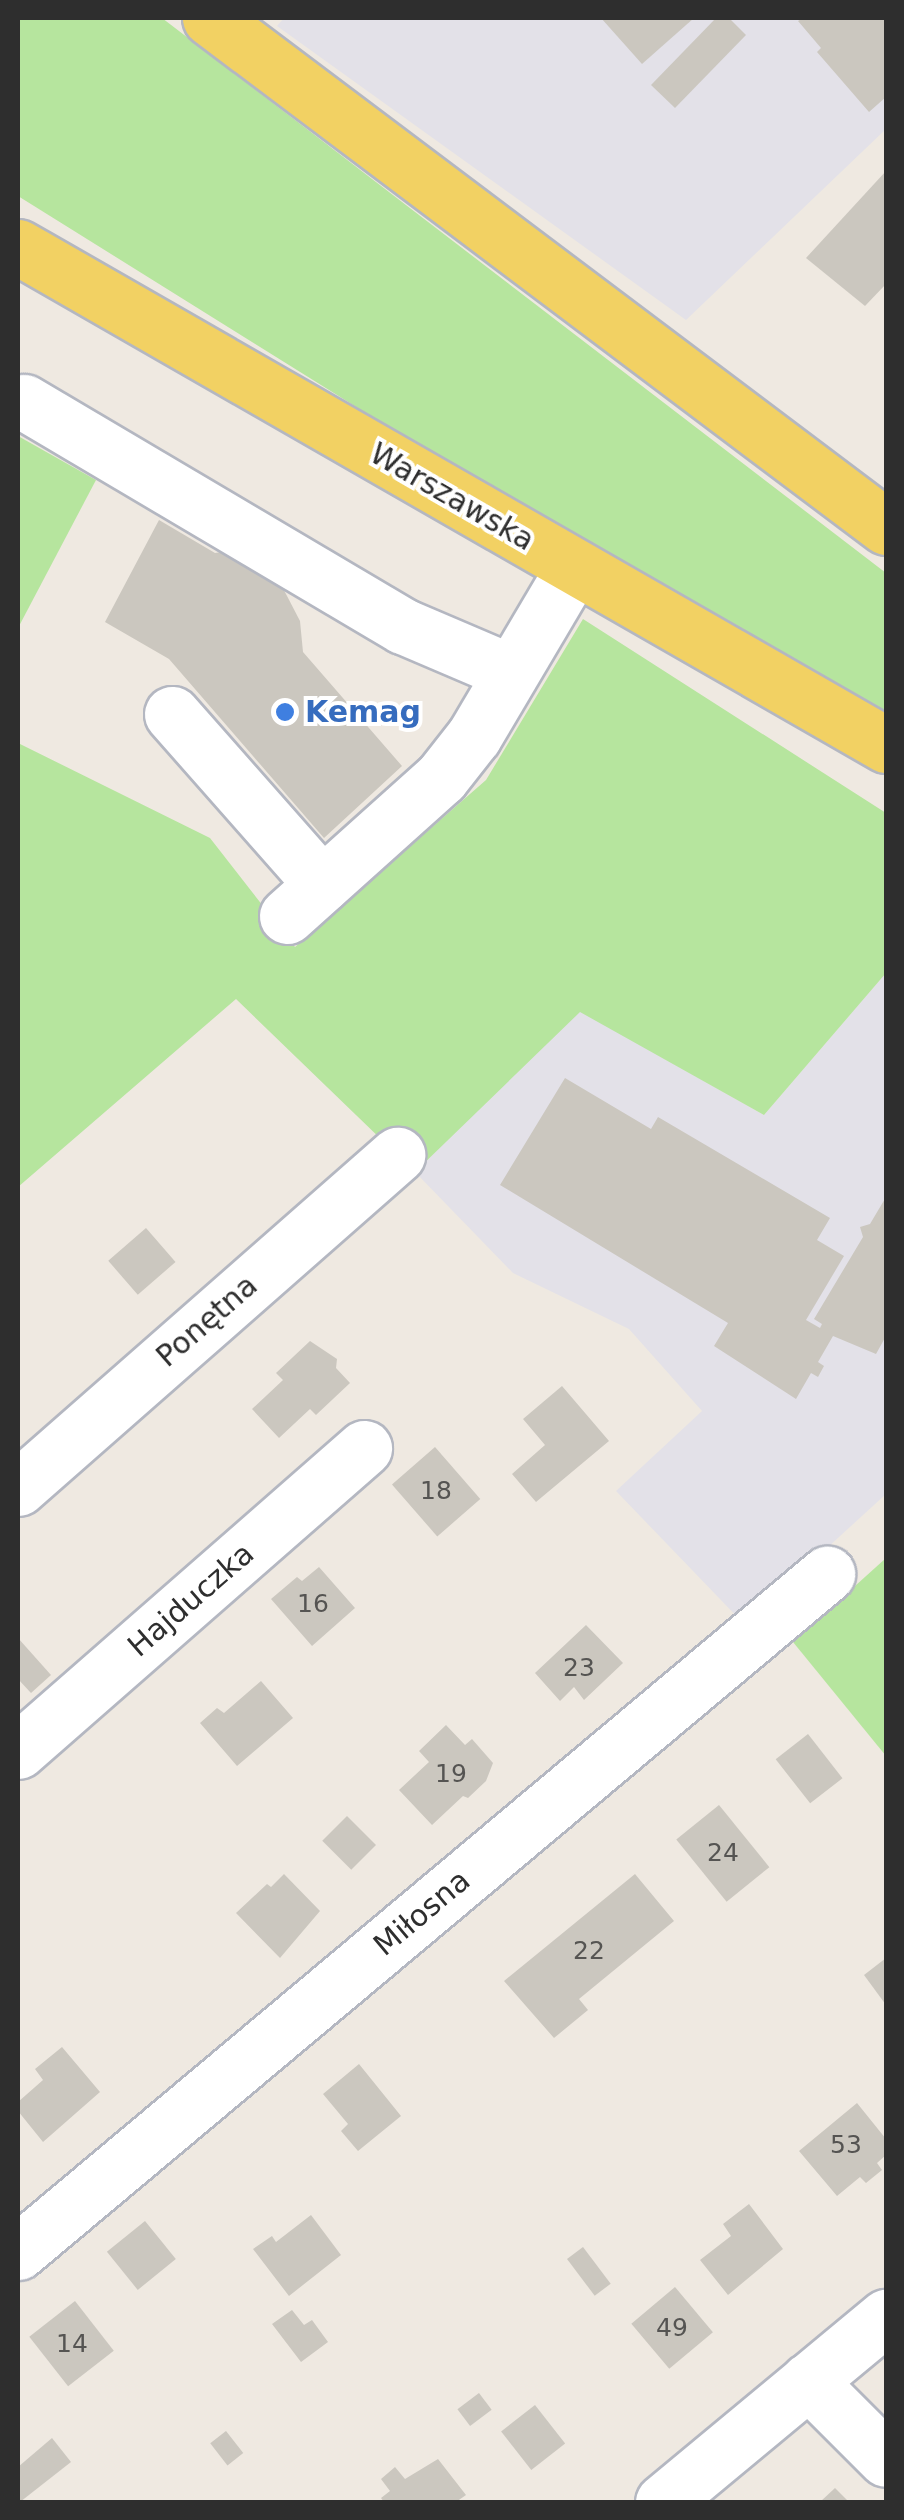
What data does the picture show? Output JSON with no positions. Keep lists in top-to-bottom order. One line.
{"streets":{"main road":["Warszawska"],"street":["Ponętna","Hajduczka","Miłosna"]},"places":["Kemag"],"house_numbers":["18","16","23","19","24","22","53","49","14"]}
